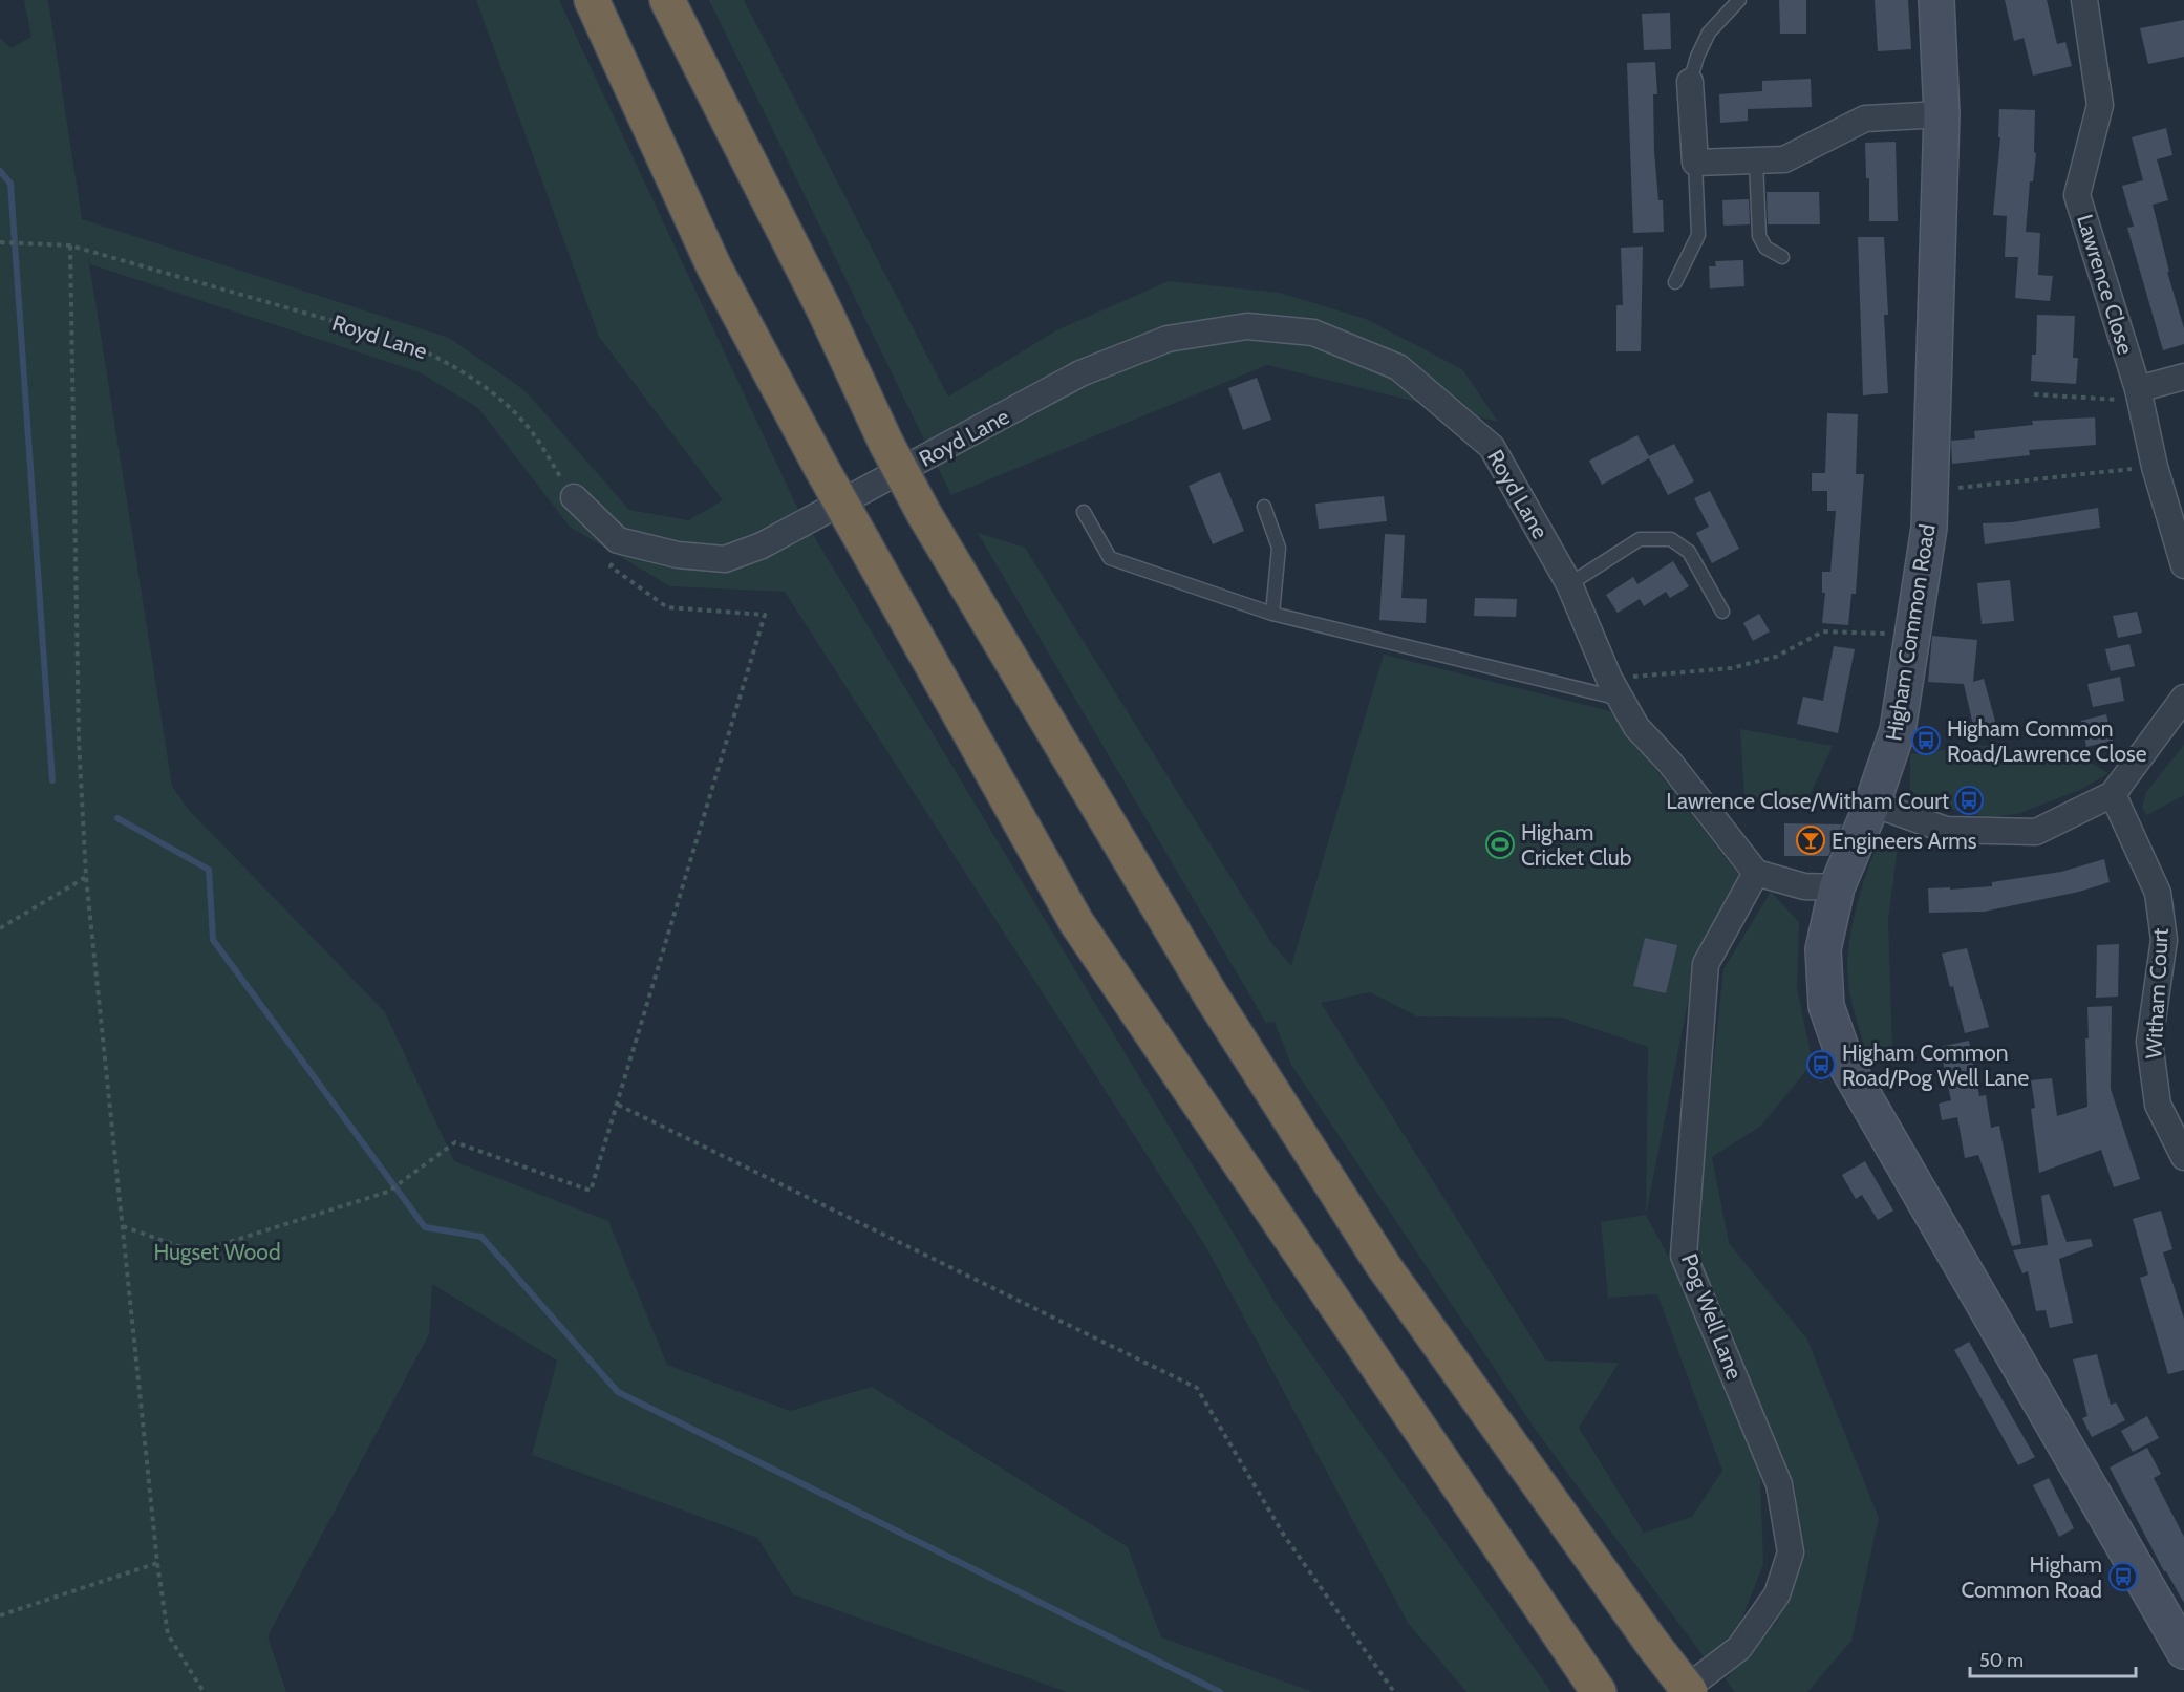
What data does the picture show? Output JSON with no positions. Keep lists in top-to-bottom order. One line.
{"streets":{"street":["Lawrence Close","Royd Lane","Higham Common Road","Witham Court","Pog Well Lane"]},"crossings":[["Royd Lane","Pog Well Lane"]],"parks":["Hugset Wood"],"places":{"bus stop":["Higham Common Road/Lawrence Close","Lawrence Close/Witham Court","Higham Common Road/Pog Well Lane","Higham Common Road"],"bar":["Engineers Arms"],"sports":["Higham Cricket Club"]},"scale_bar":"50 m"}
